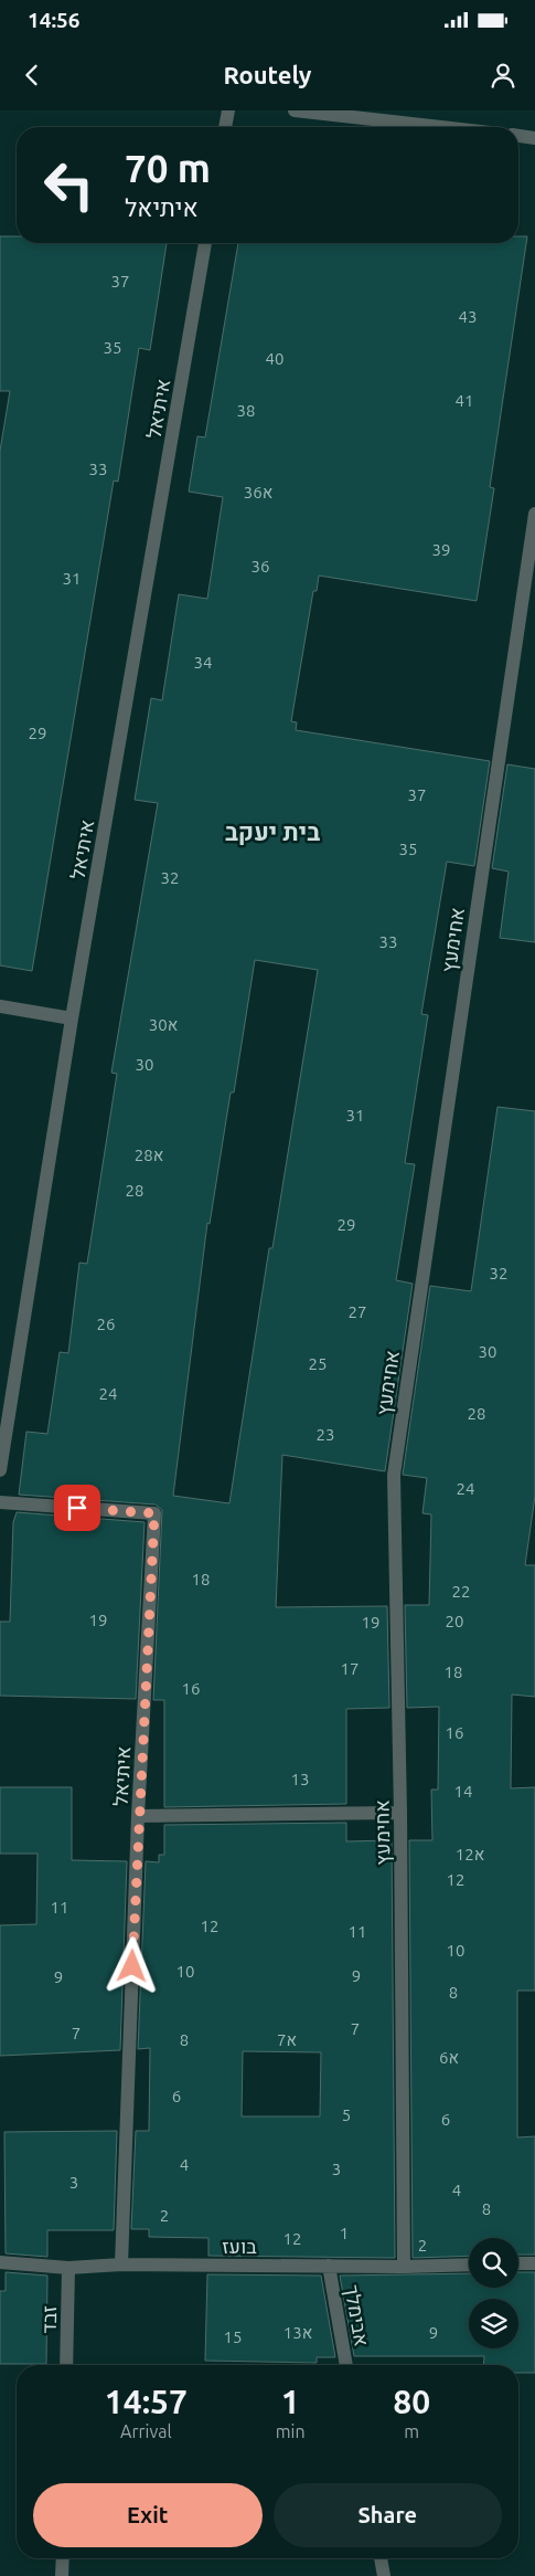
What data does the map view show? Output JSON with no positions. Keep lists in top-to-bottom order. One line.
{"streets":{"street":["איתיאל","אחימעץ","בועז","אבימלך","זבד"]},"crossings":[["איתיאל","בועז"],["אחימעץ","בועז"],["בועז","אבימלך"],["בועז","זבד"]],"districts":["בית יעקב"],"house_numbers":["37","43","35","40","41","38","33","36א","39","36","31","34","29","37","35","32","33","30א","30","31","28א","28","29","32","27","26","30","25","24","28","23","24","18","22","19","20","19","17","18","16","16","13","14","12א","12","11","12","11","10","10","9","9","8","7","7","8","7א","6א","6","5","6","4","3","3","4","8","2","1","12","2","13א","9","15"],"page":{"status":"14:56","header":"Routely","turn":["70 m","איתיאל"],"eta":["14:57","Arrival","1","min","80","m"],"buttons":["Exit","Share"]}}
